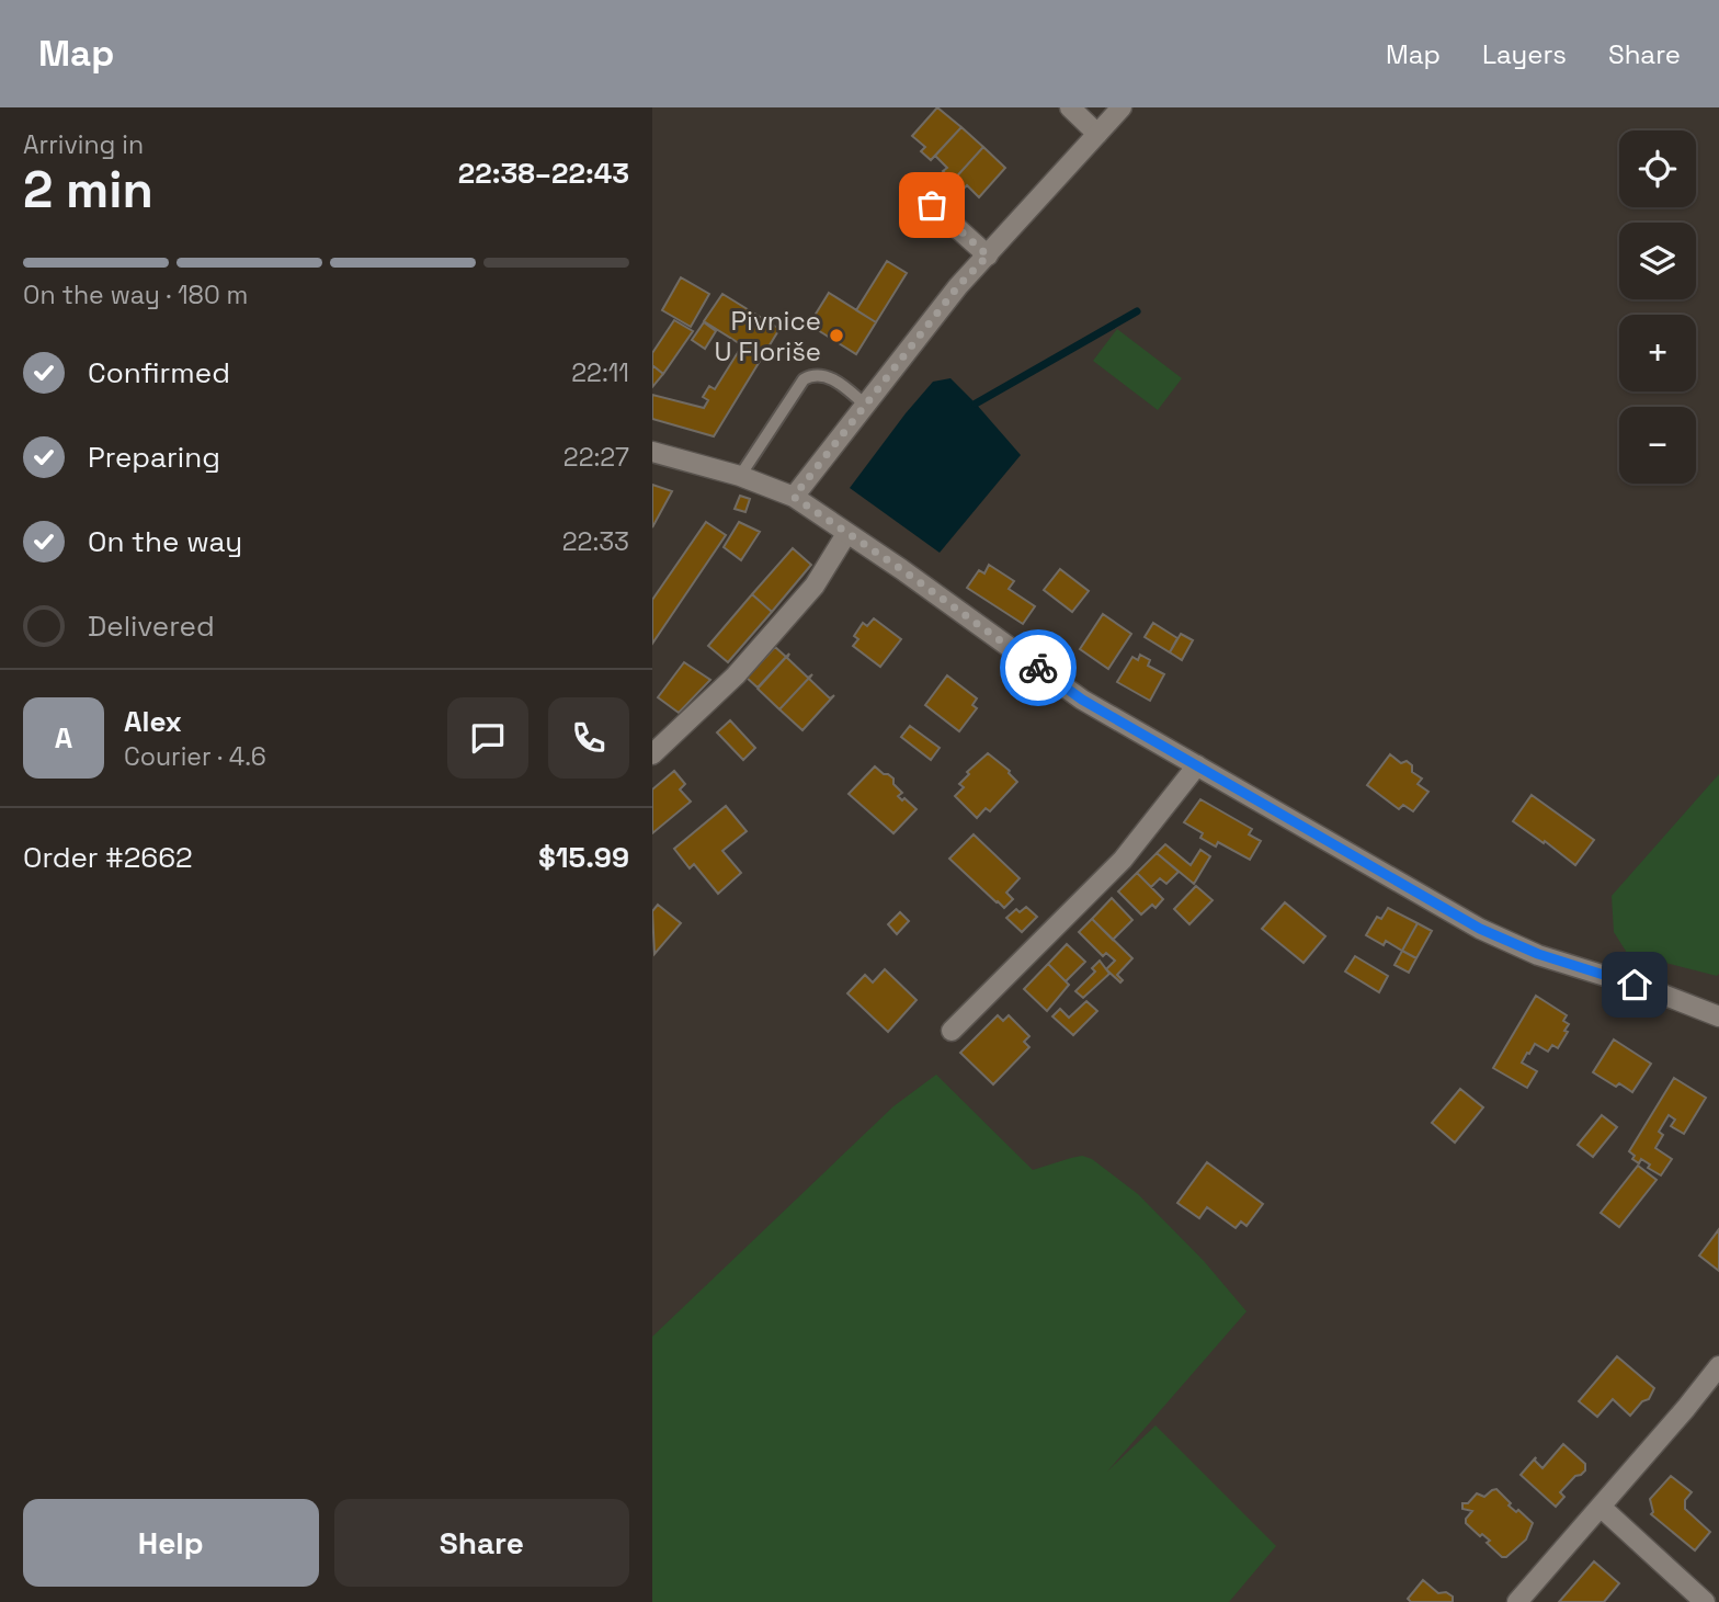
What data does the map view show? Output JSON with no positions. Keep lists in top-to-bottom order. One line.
{"places":["Pivnice U Floriše"],"page":{"header":"Map","nav":["Map","Layers","Share"],"heading":["2 min","Arriving in","22:38–22:43"],"panel":["Alex","Courier · 4.6","Order #2662","$15.99"],"map_buttons":["+","−"],"bar":"On the way · 180 m","list":[["Confirmed","22:11"],["Preparing","22:27"],["On the way","22:33"],"Delivered"],"round":"A","buttons":["Help","Share"]}}
